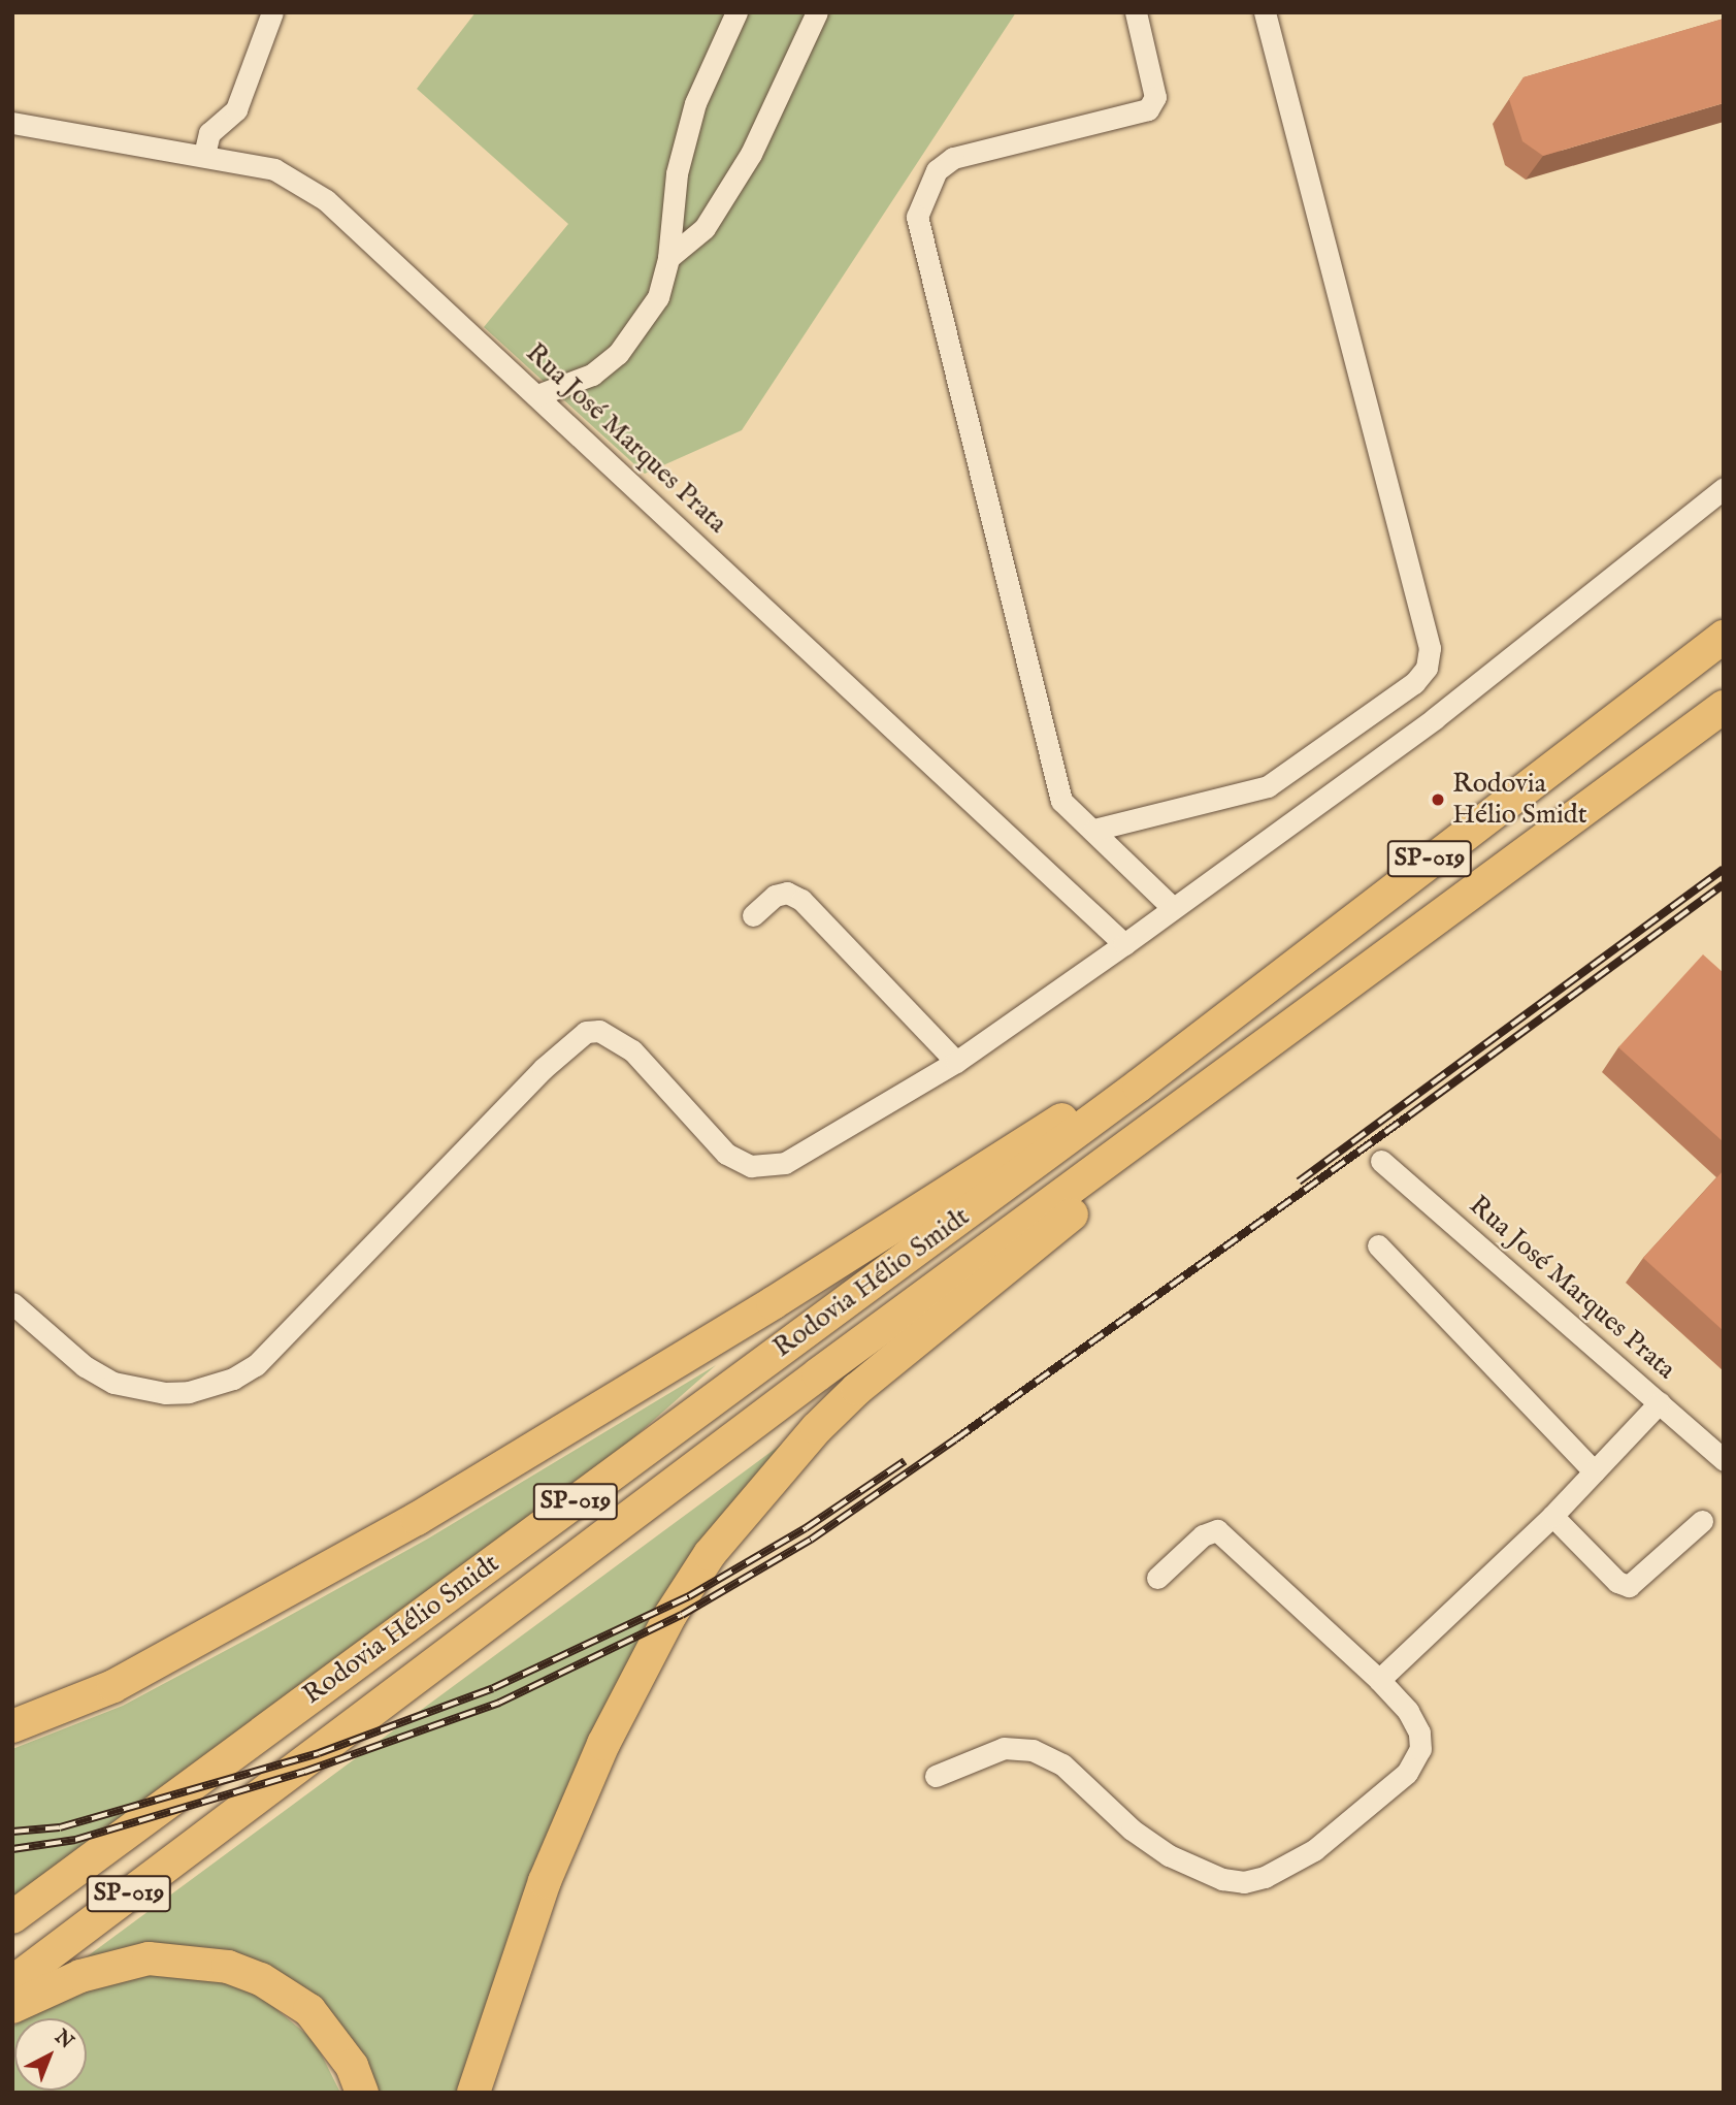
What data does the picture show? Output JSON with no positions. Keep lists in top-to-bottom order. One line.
{"streets":{"highway":["SP-019","Rodovia Hélio Smidt"],"lane":["Rua José Marques Prata"]},"places":["Rodovia Hélio Smidt"],"north":"top right"}
